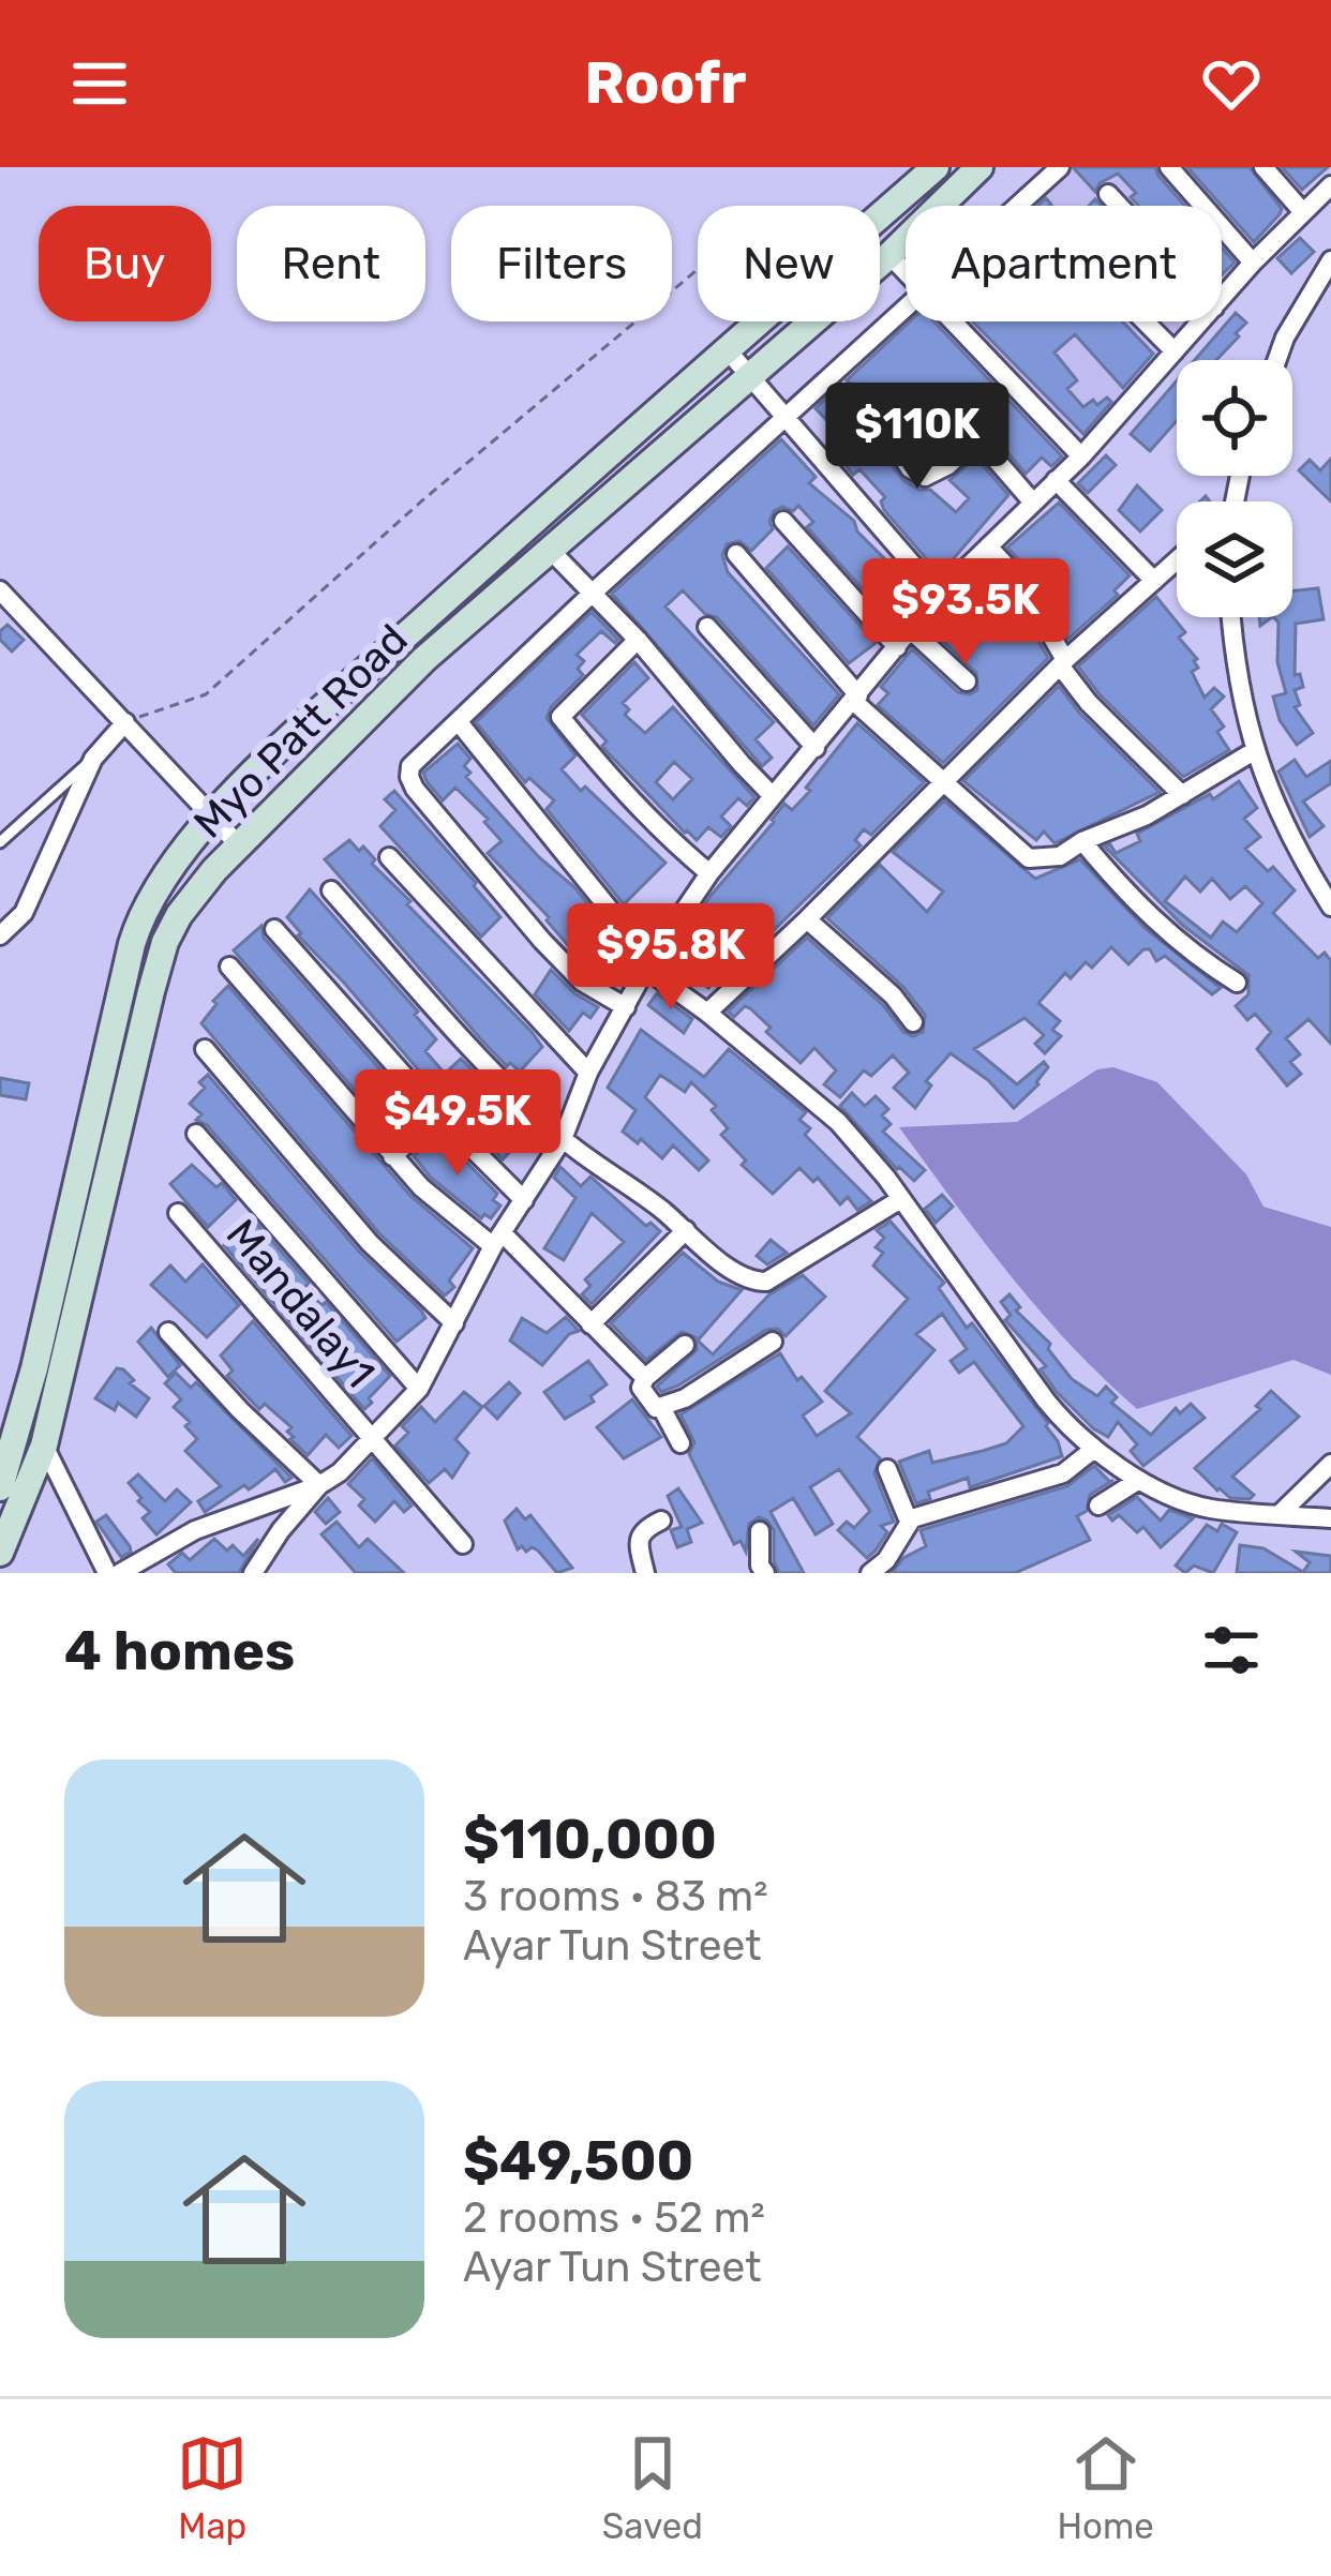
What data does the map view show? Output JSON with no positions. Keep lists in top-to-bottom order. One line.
{"streets":{"main road":["Myo Patt Road"],"street":["Mandalay1"]},"page":{"header":"Roofr","chip":["Buy","Rent","Filters","New","Apartment"],"price":["$110K","$93.5K","$95.8K","$49.5K"],"heading":"4 homes","list":[{"name":"$110,000","note":"3 rooms · 83 m² · Ayar Tun Street"},{"name":"$49,500","note":"2 rooms · 52 m² · Ayar Tun Street"}],"tabs":["Map","Saved","Home"]}}
